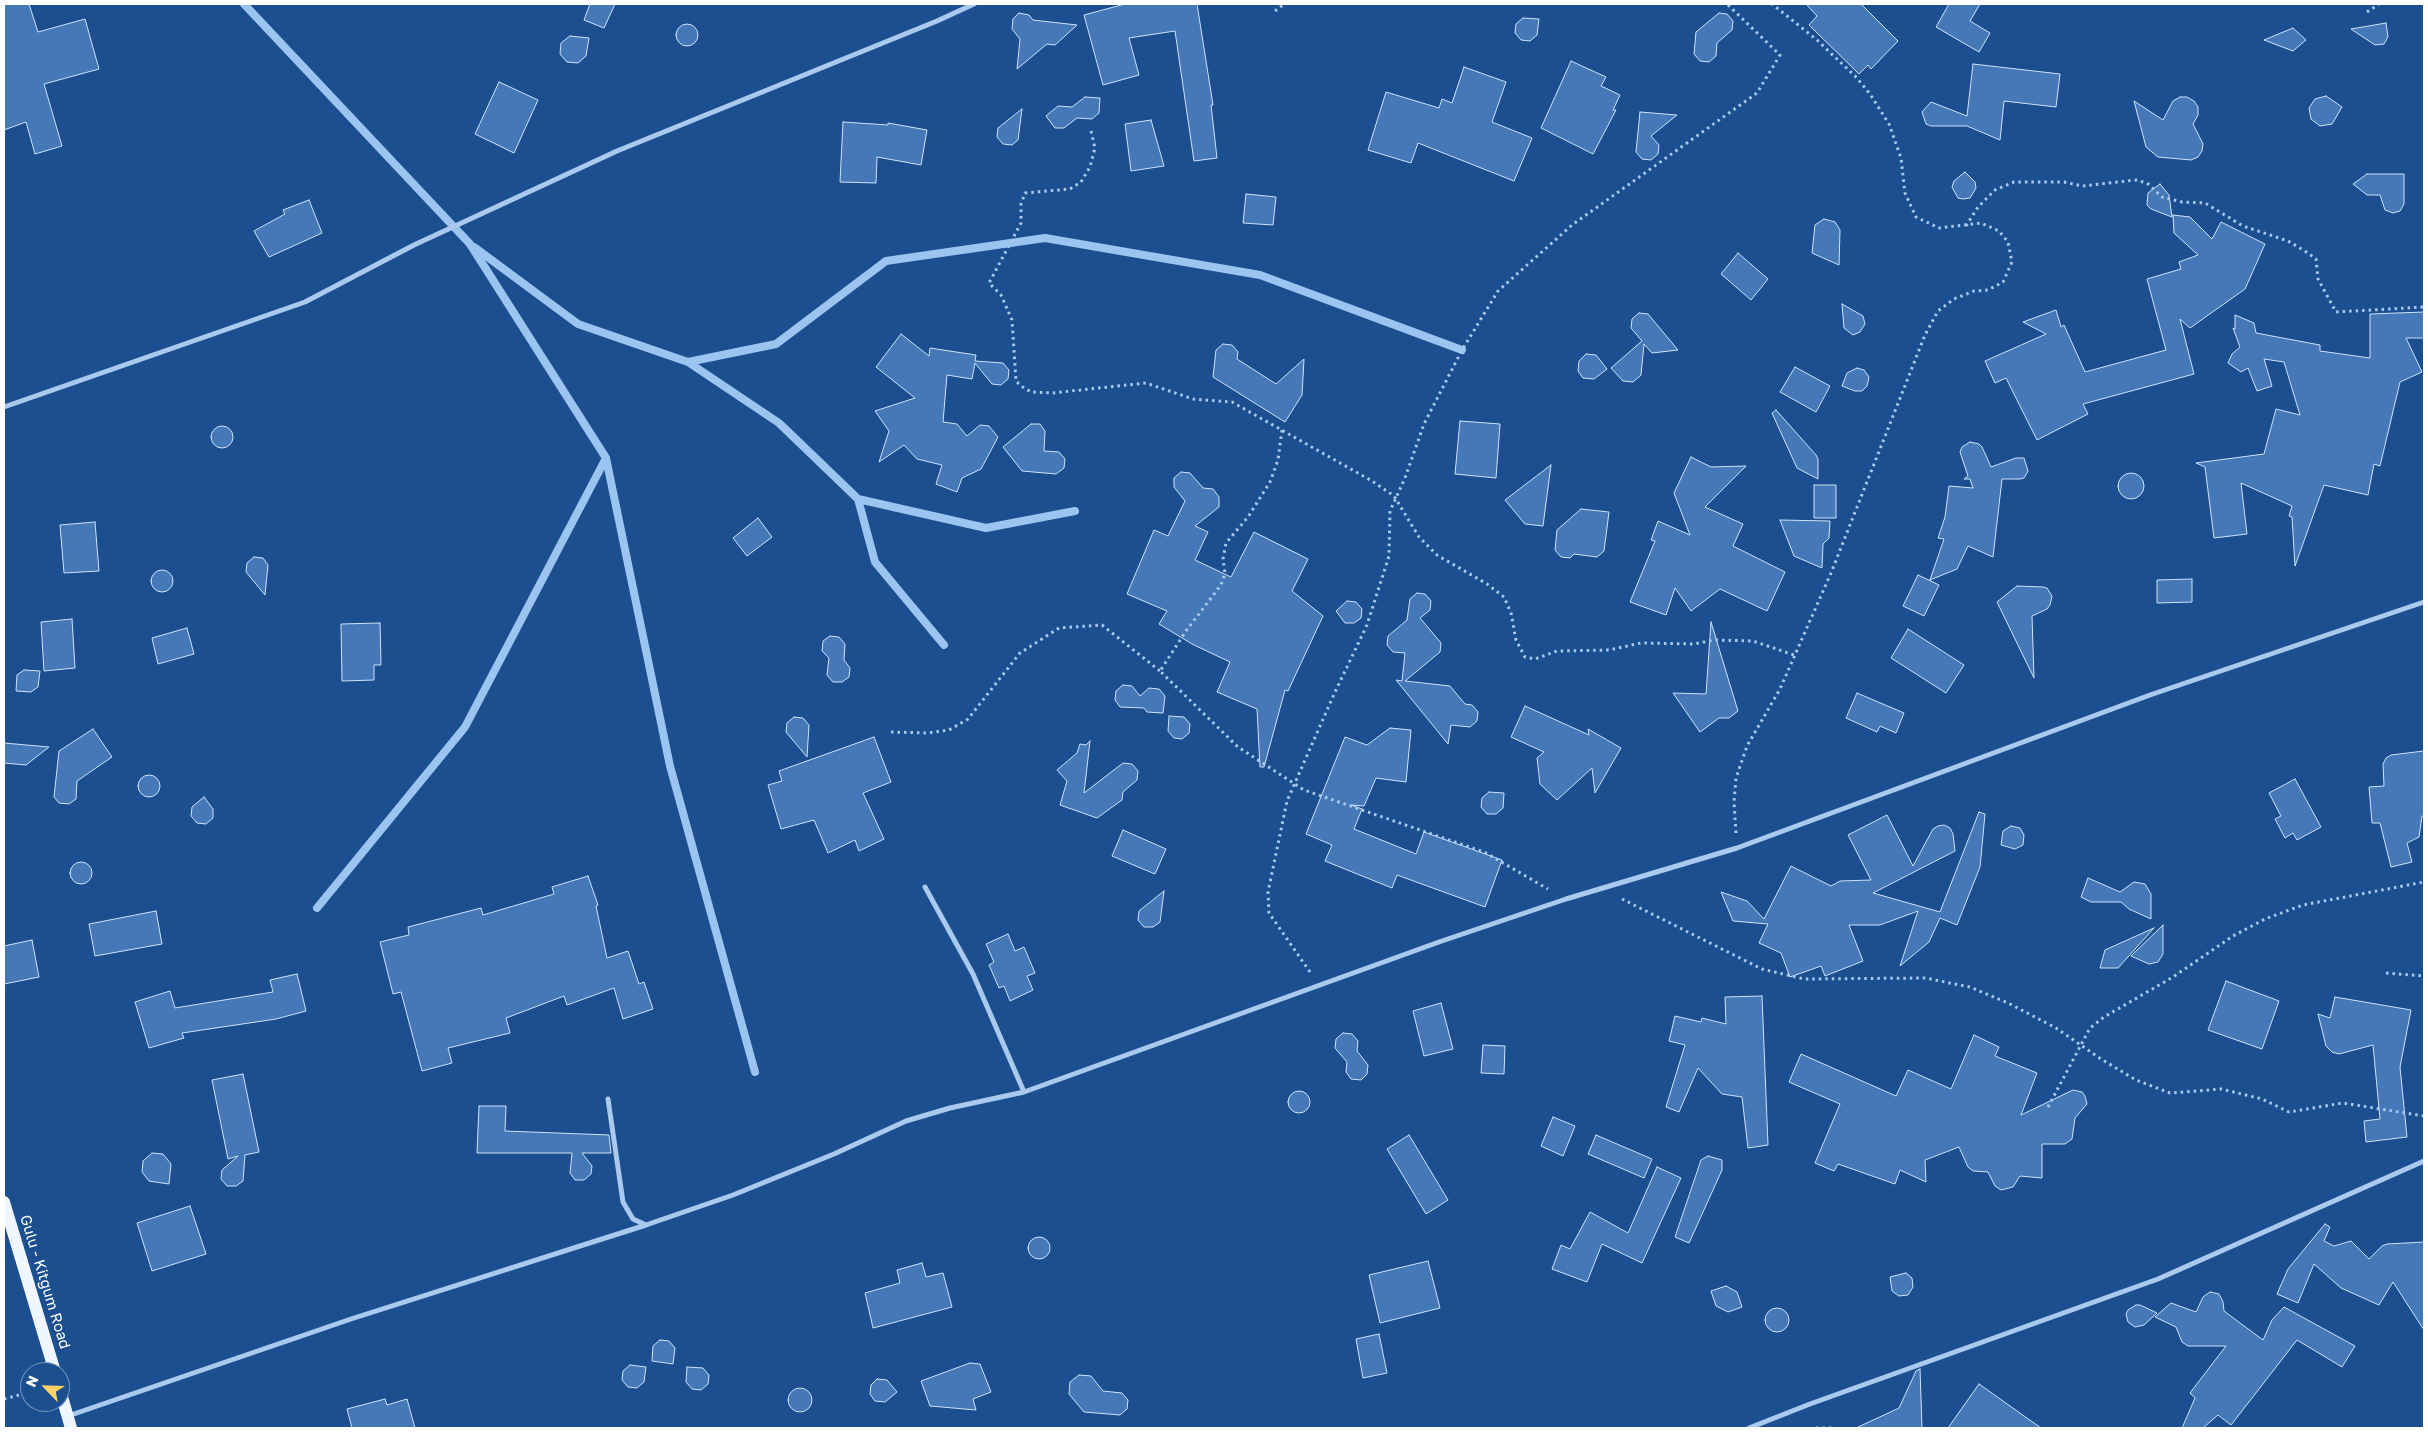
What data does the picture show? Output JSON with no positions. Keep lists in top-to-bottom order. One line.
{"streets":{"main road":["Gulu - Kitgum Road"]},"north":"top left"}
